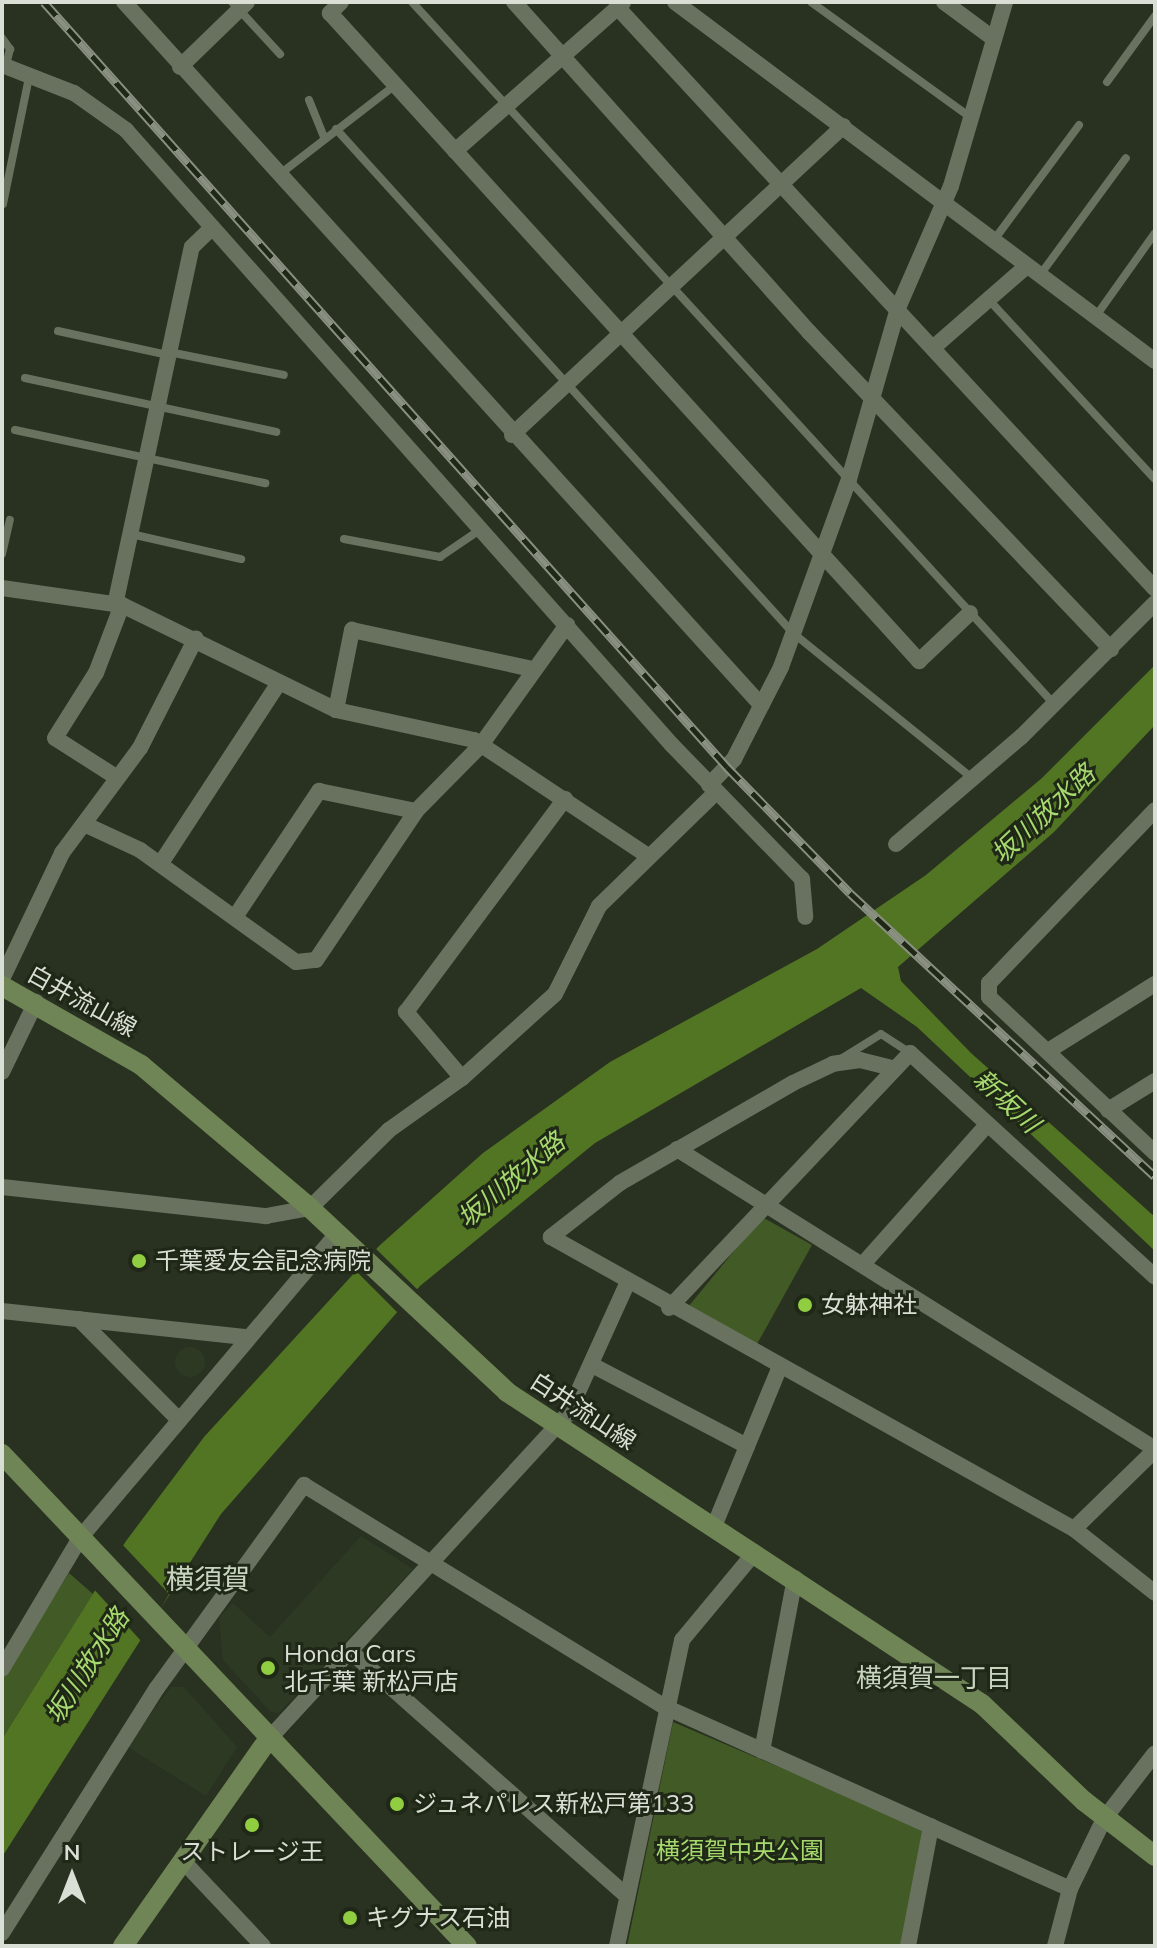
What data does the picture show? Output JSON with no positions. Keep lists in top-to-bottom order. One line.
{"streets":{"main road":["白井流山線"]},"districts":["横須賀","横須賀一丁目"],"water":["坂川放水路","新坂川"],"parks":["横須賀中央公園"],"places":["千葉愛友会記念病院","女躰神社","Honda Cars 北千葉 新松戸店","ジュネパレス新松戸第133","ストレージ王","キグナス石油"],"north":"top"}
